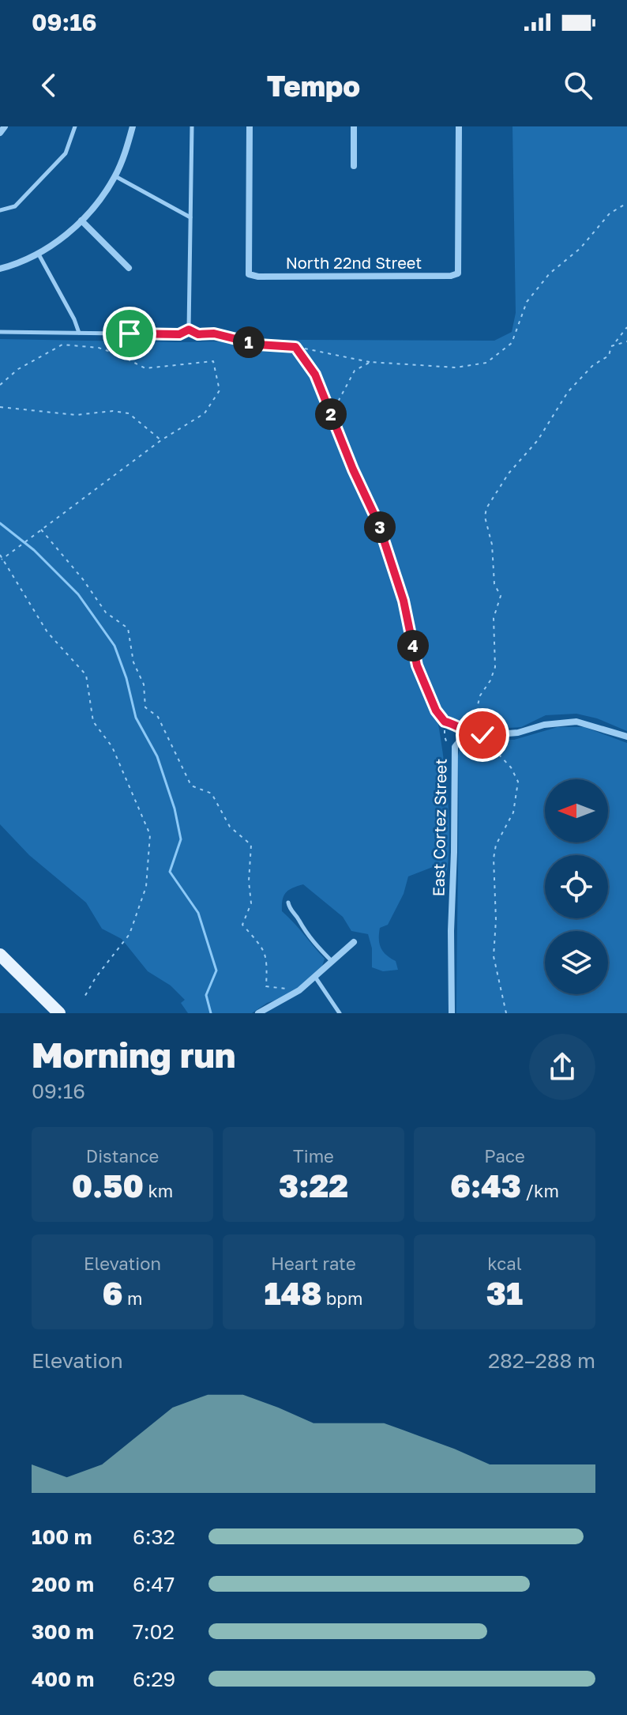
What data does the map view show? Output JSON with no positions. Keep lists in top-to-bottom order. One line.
{"streets":{"street":["North 22nd Street","East Cortez Street"]},"north":"left","page":{"status":"09:16","header":"Tempo","pins":["1","2","3","4"],"heading":["Morning run","09:16"],"stats":[["Distance","0.50 km"],["Time","3:22"],["Pace","6:43 /km"],["Elevation","6 m"],["Heart rate","148 bpm"],["kcal","31"]],"chart":["Elevation","282–288 m"],"list":[{"name":"100 m","note":"6:32"},{"name":"200 m","note":"6:47"},{"name":"300 m","note":"7:02"},{"name":"400 m","note":"6:29"}]}}
